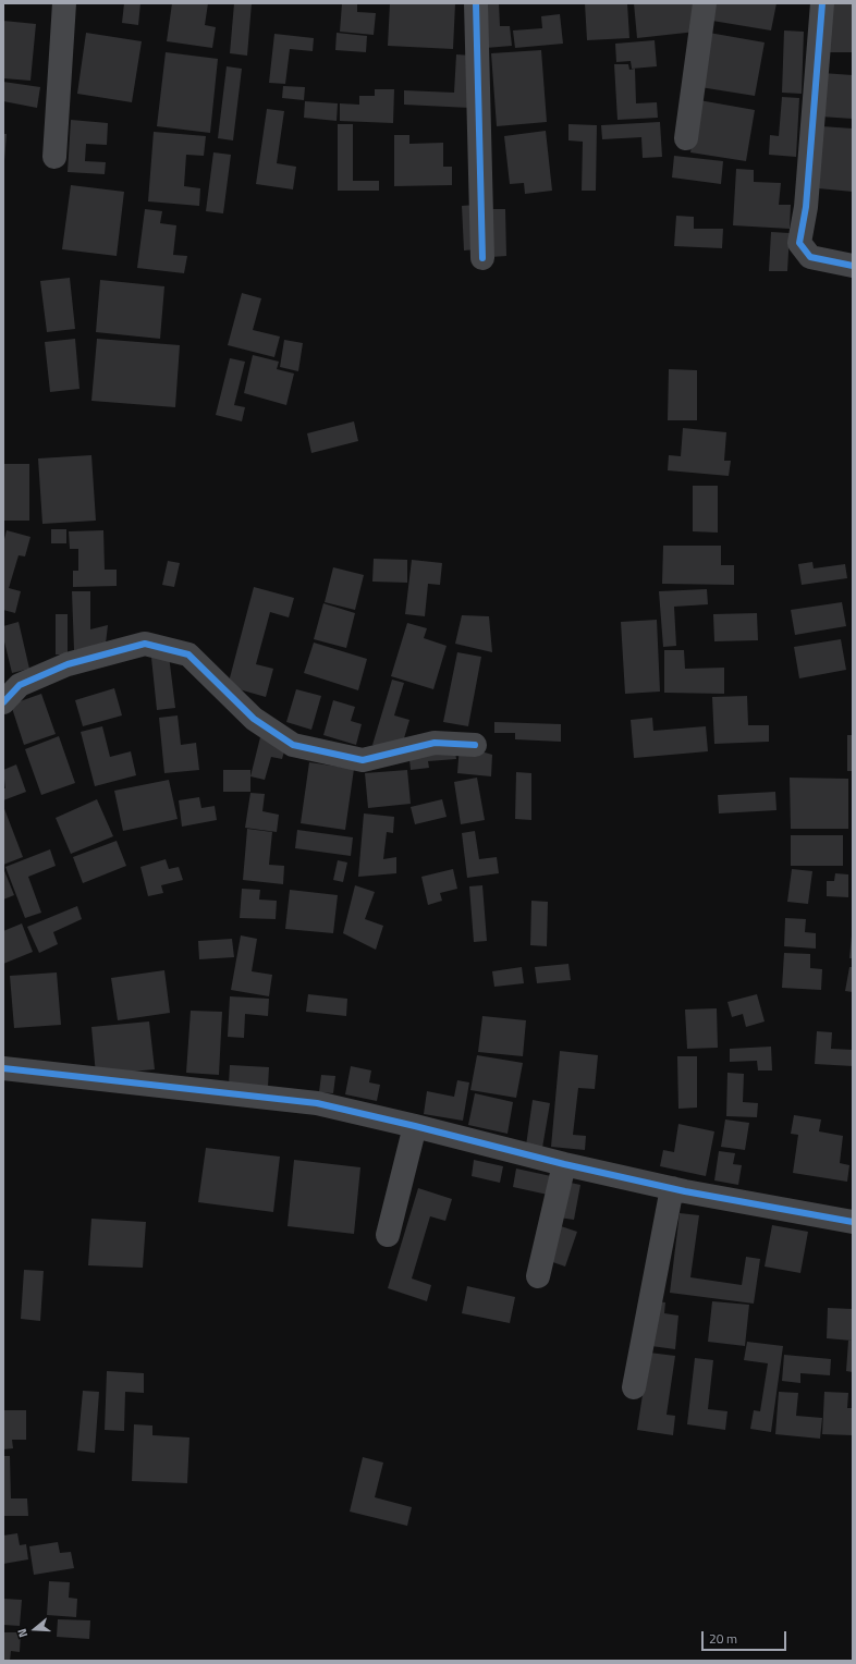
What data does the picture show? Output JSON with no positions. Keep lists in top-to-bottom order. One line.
{"scale_bar":"20 m","north":"left"}
